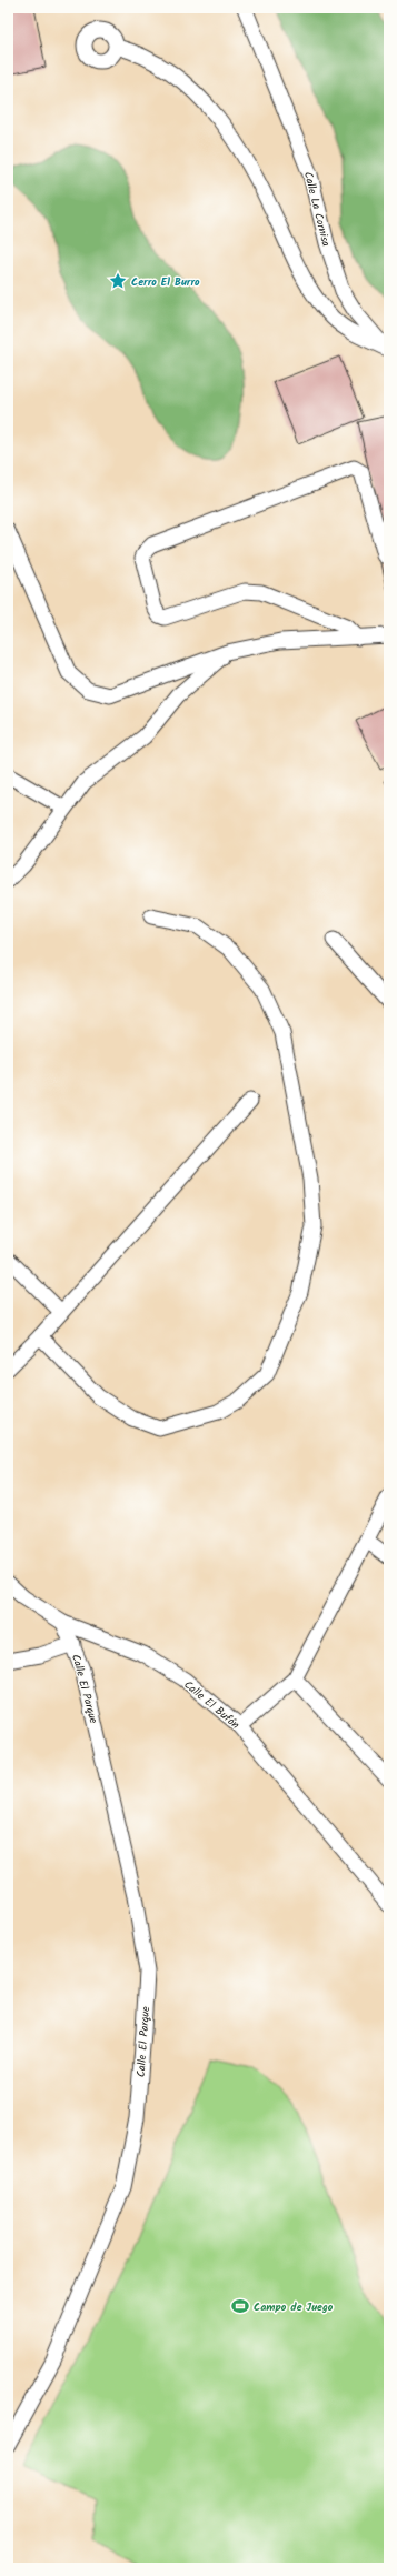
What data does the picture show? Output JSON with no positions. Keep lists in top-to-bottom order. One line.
{"streets":{"street":["Calle La Cornisa","Calle El Parque","Calle El Bufón"]},"crossings":[["Calle El Parque","Calle El Bufón"]],"places":{"place":["Cerro El Burro"],"sports":["Campo de Juego"]}}
